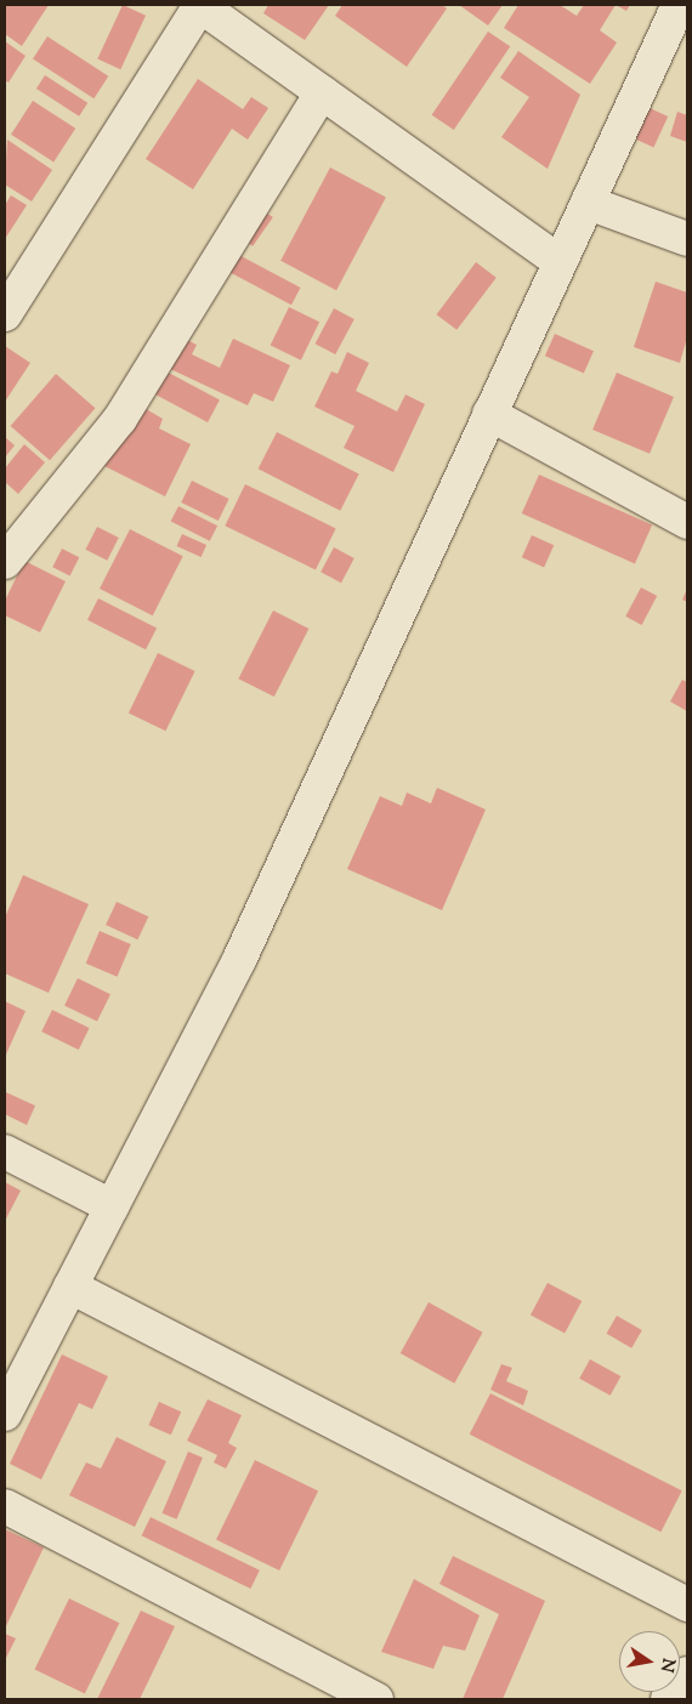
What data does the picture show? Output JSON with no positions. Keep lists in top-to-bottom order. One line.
{"north":"right"}
